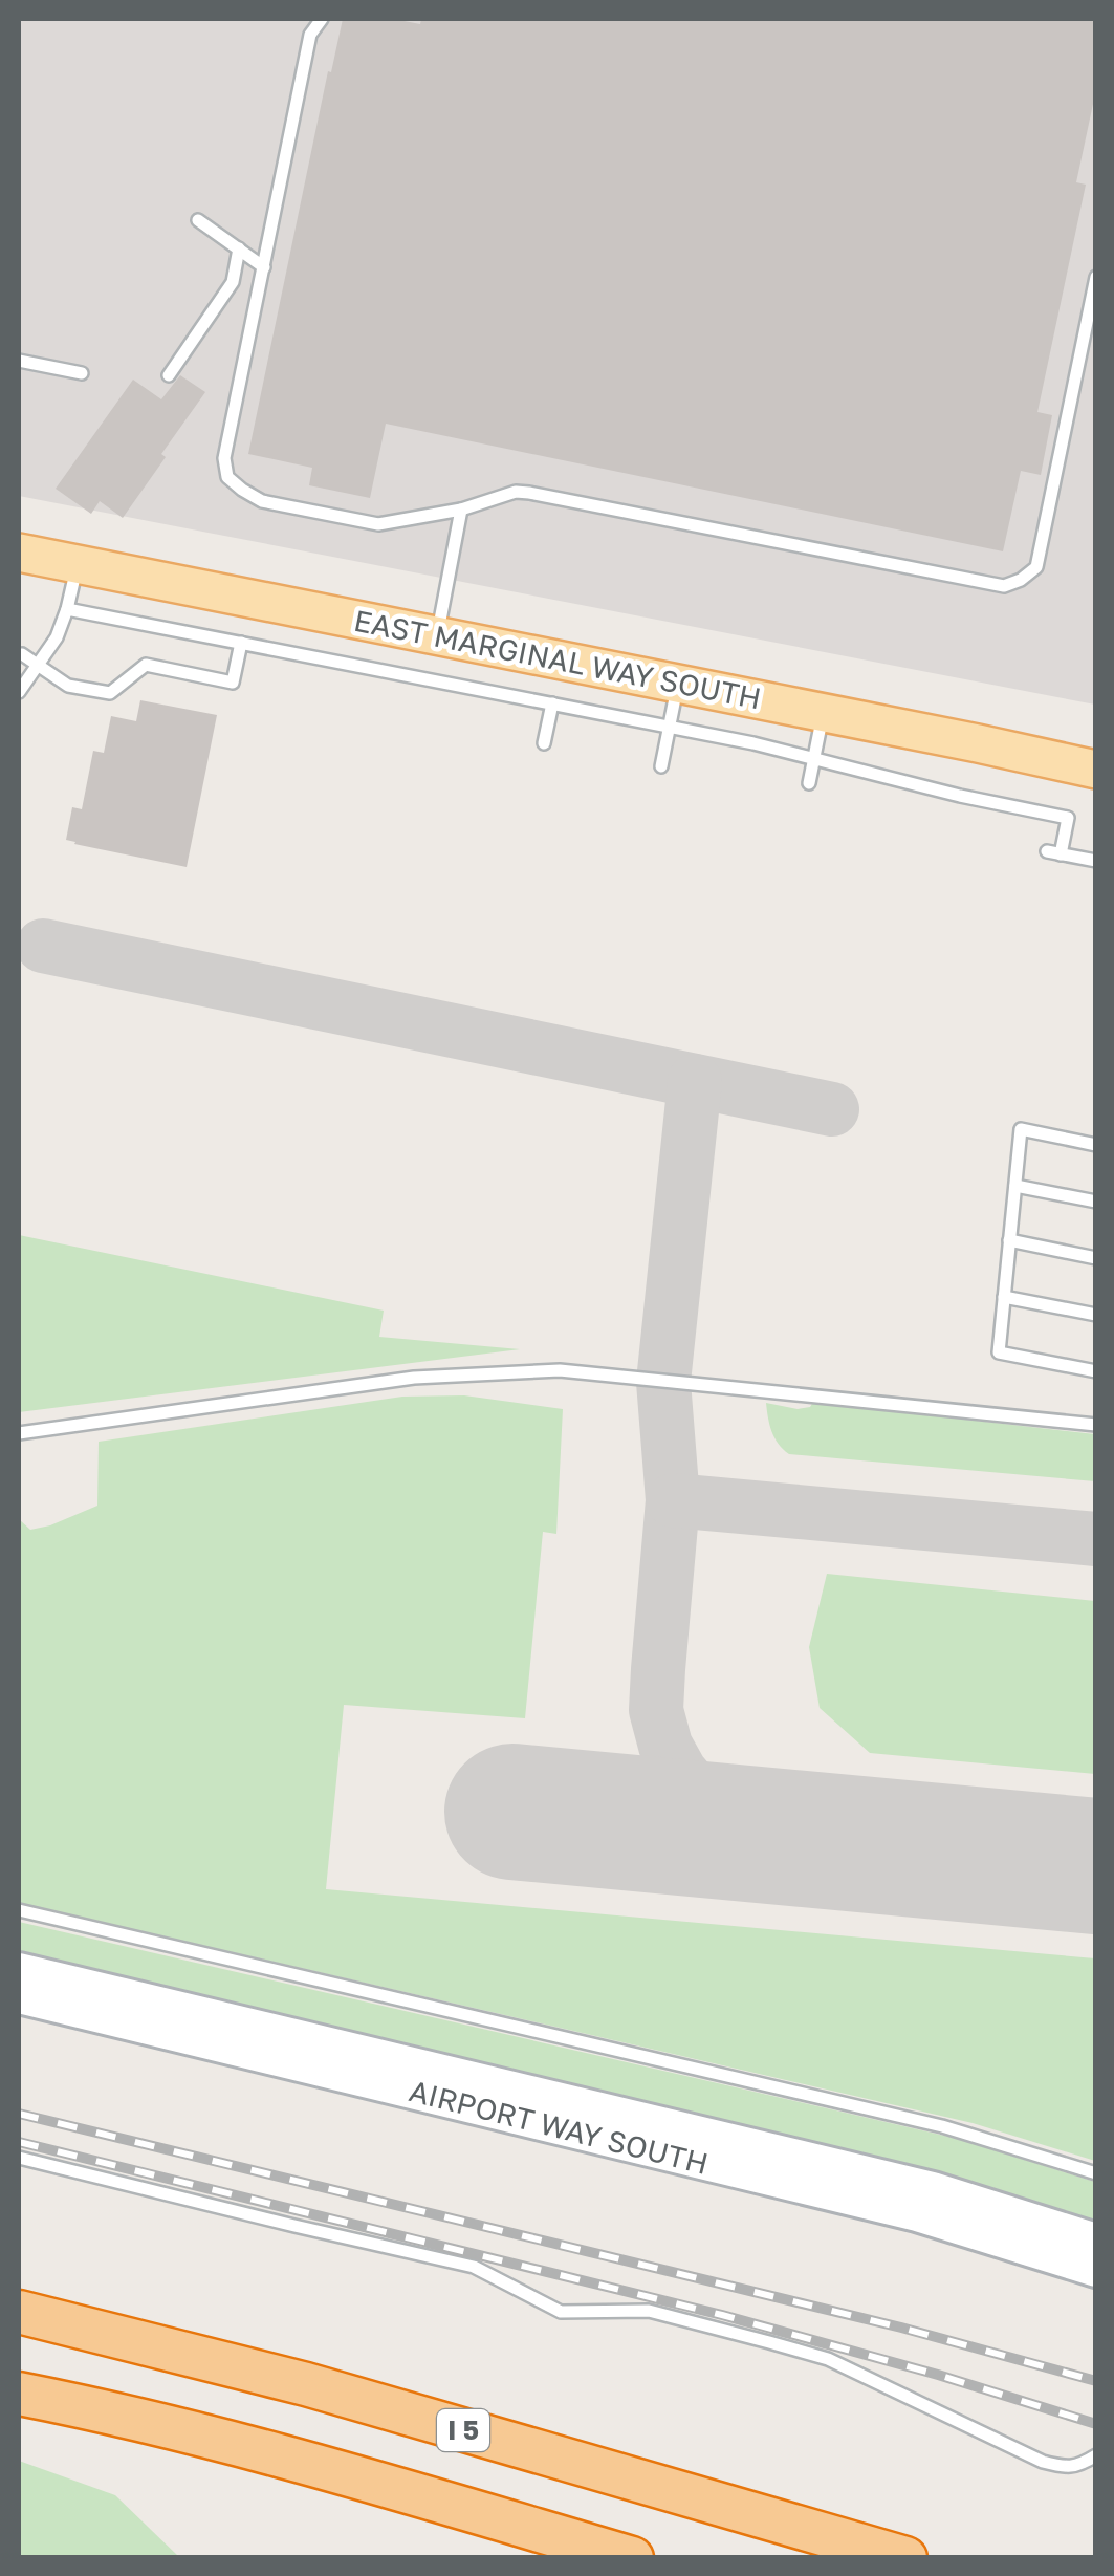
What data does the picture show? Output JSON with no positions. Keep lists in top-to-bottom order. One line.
{"streets":{"highway":["I 5"],"main road":["EAST MARGINAL WAY SOUTH","AIRPORT WAY SOUTH"]}}
